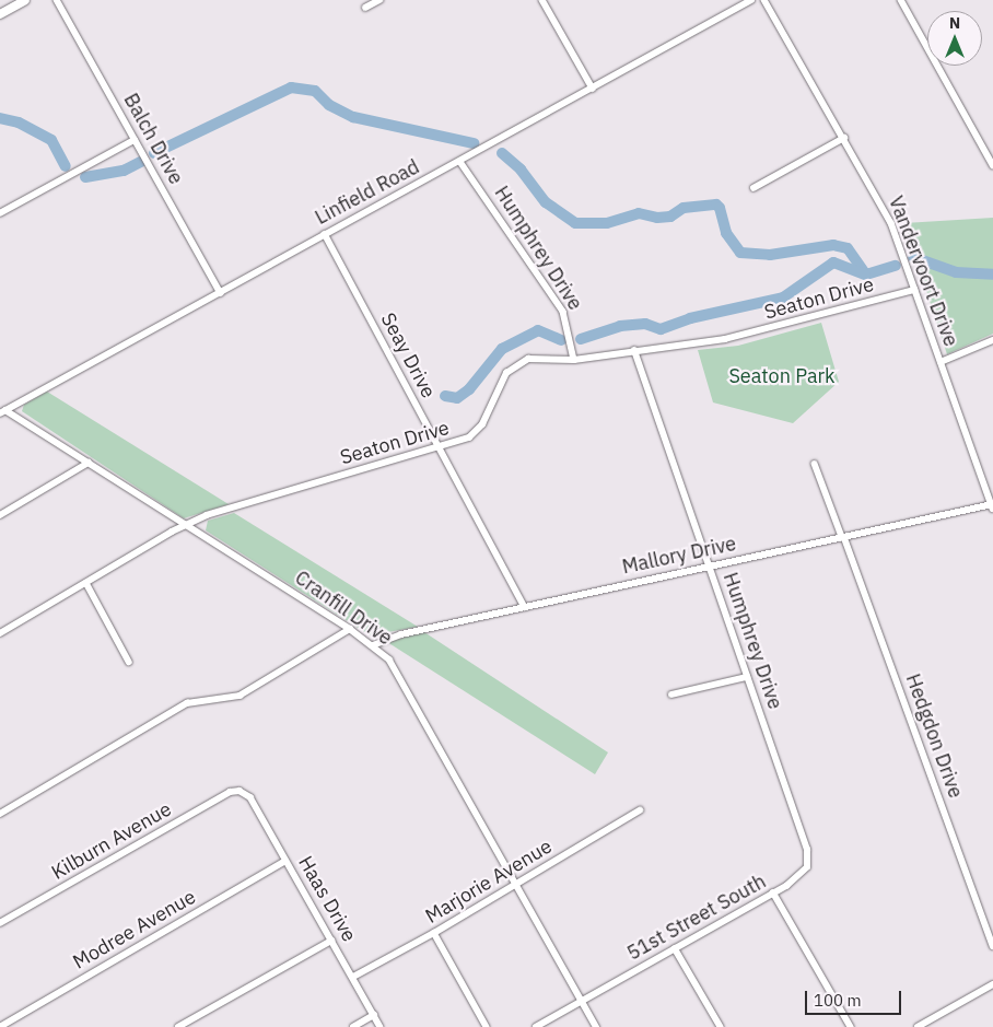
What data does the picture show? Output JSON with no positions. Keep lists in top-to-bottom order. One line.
{"streets":{"street":["Balch Drive","Linfield Road","Humphrey Drive","Vandervoort Drive","Seaton Drive","Seay Drive","Mallory Drive","Cranfill Drive","Hedgdon Drive","Kilburn Avenue","Marjorie Avenue","Haas Drive","51st Street South","Modree Avenue"]},"crossings":[["Balch Drive","Linfield Road"],["Linfield Road","Humphrey Drive"],["Linfield Road","Seay Drive"],["Linfield Road","Cranfill Drive"],["Humphrey Drive","Seaton Drive"],["Humphrey Drive","Mallory Drive"],["Humphrey Drive","51st Street South"],["Vandervoort Drive","Seaton Drive"],["Vandervoort Drive","Mallory Drive"],["Seaton Drive","Seay Drive"],["Seaton Drive","Cranfill Drive"],["Seay Drive","Mallory Drive"],["Mallory Drive","Cranfill Drive"],["Mallory Drive","Hedgdon Drive"],["Cranfill Drive","Marjorie Avenue"],["Cranfill Drive","51st Street South"],["Kilburn Avenue","Haas Drive"],["Marjorie Avenue","Haas Drive"],["Haas Drive","Modree Avenue"]],"parks":["Seaton Park"],"scale_bar":"100 m","north":"top"}
